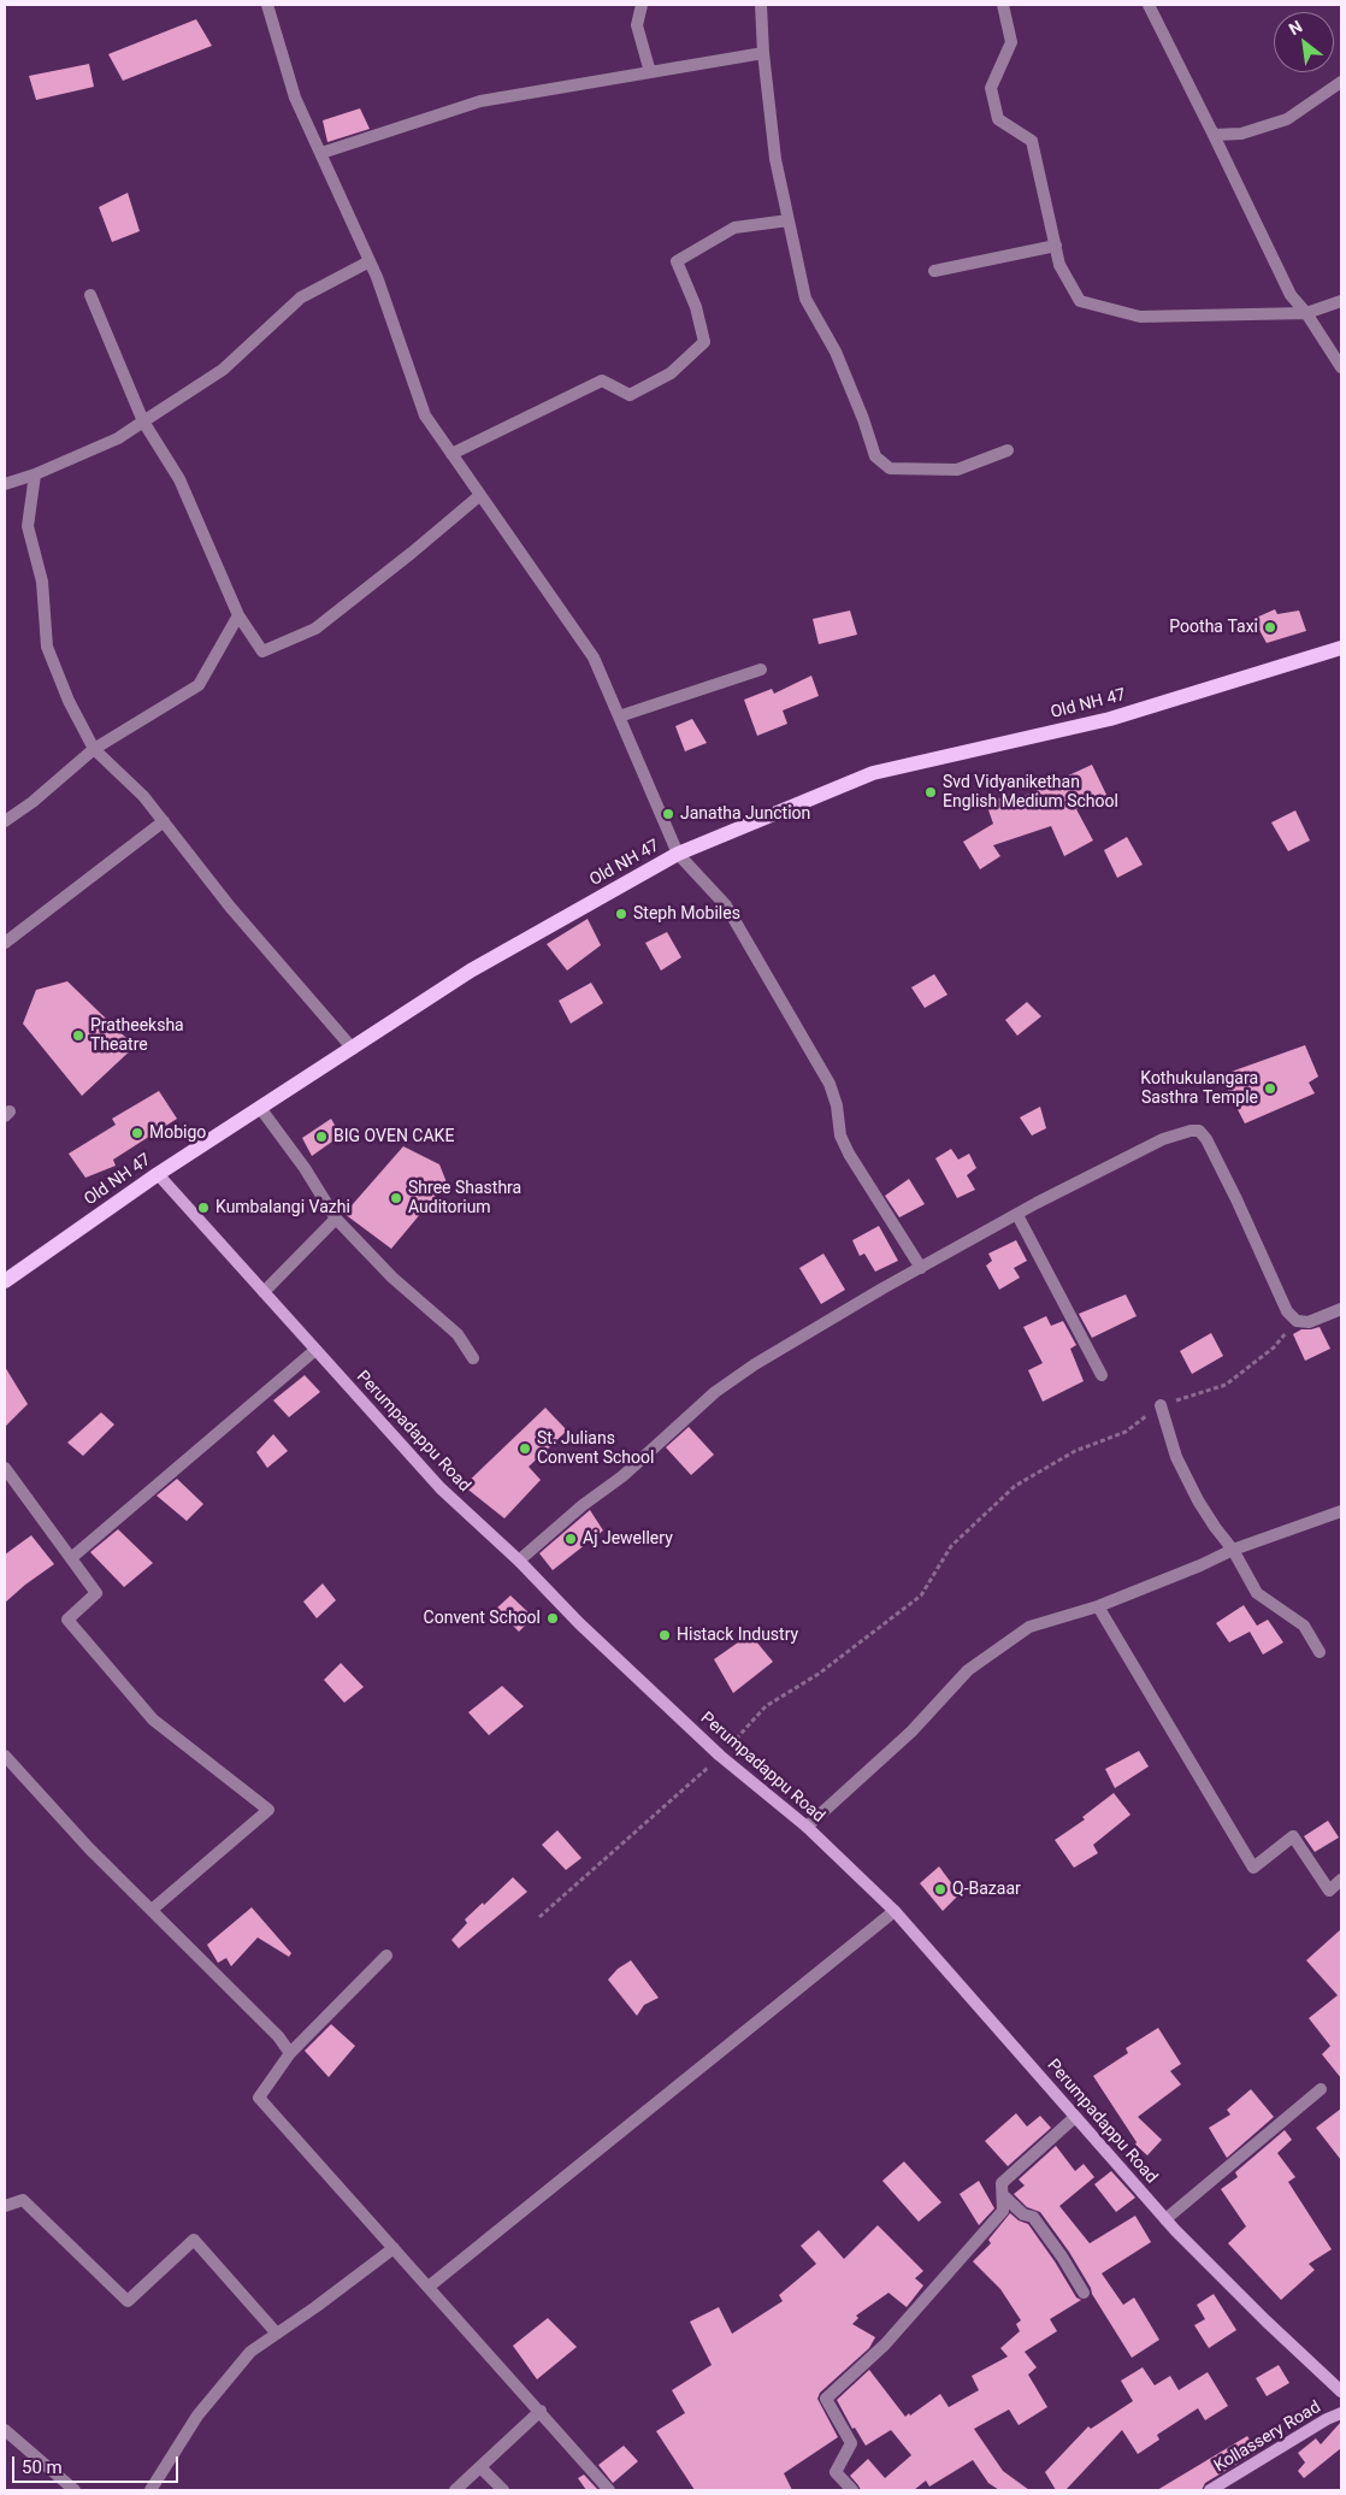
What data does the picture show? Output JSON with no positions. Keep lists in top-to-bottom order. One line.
{"streets":{"main road":["Old NH 47","Perumpadappu Road","Kollassery Road"]},"crossings":[["Old NH 47","Perumpadappu Road"]],"places":["Pootha Taxi","Svd Vidyanikethan English Medium School","Janatha Junction","Steph Mobiles","Pratheeksha Theatre","Kothukulangara Sasthra Temple","Mobigo","BIG OVEN CAKE","Shree Shasthra Auditorium","Kumbalangi Vazhi","St. Julians Convent School","Aj Jewellery","Convent School","Histack Industry","Q-Bazaar"],"scale_bar":"50 m","north":"top left"}
